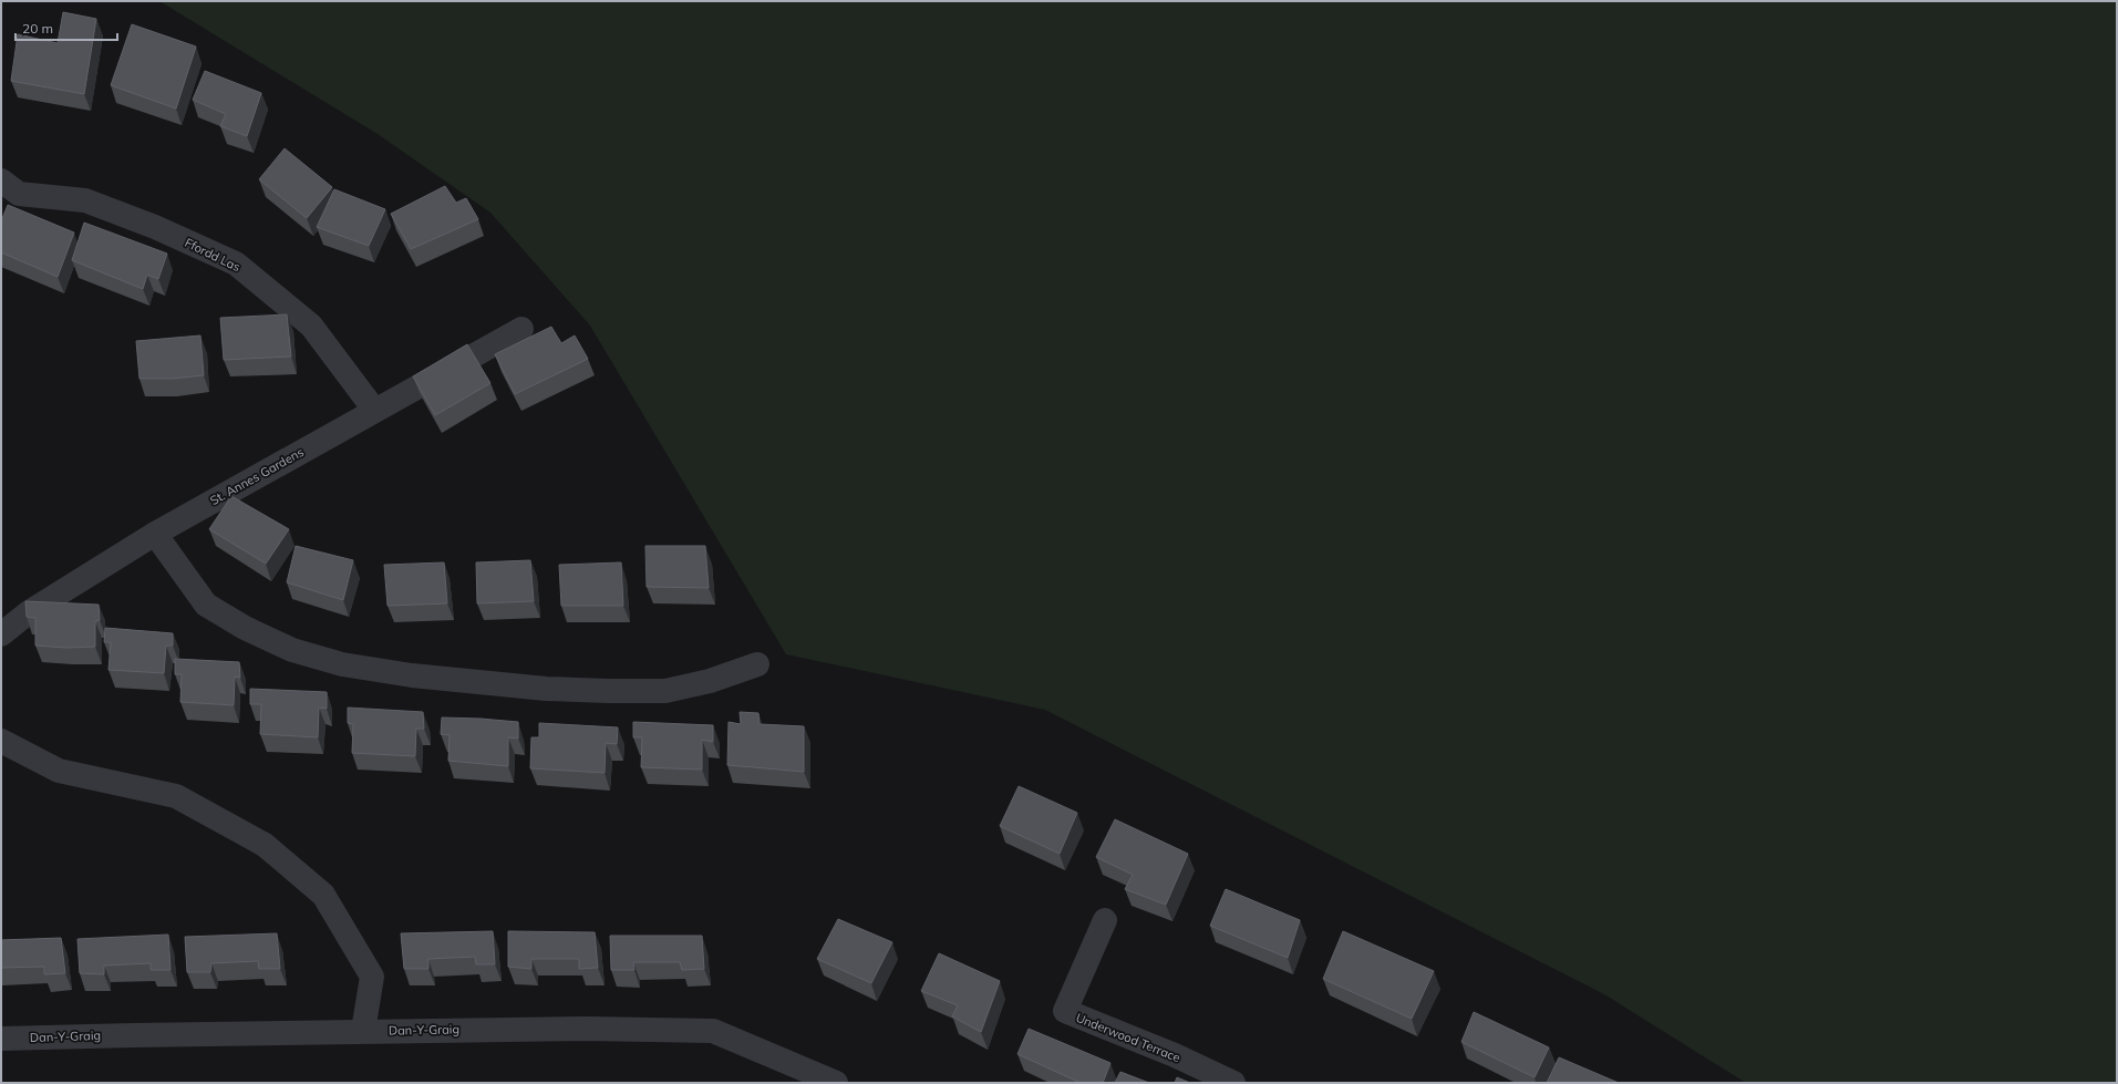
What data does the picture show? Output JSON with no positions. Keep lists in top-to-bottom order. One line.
{"streets":{"street":["Ffordd Las","St. Annes Gardens","Dan-Y-Graig","Underwood Terrace"]},"crossings":[["Ffordd Las","St. Annes Gardens"]],"scale_bar":"20 m"}
